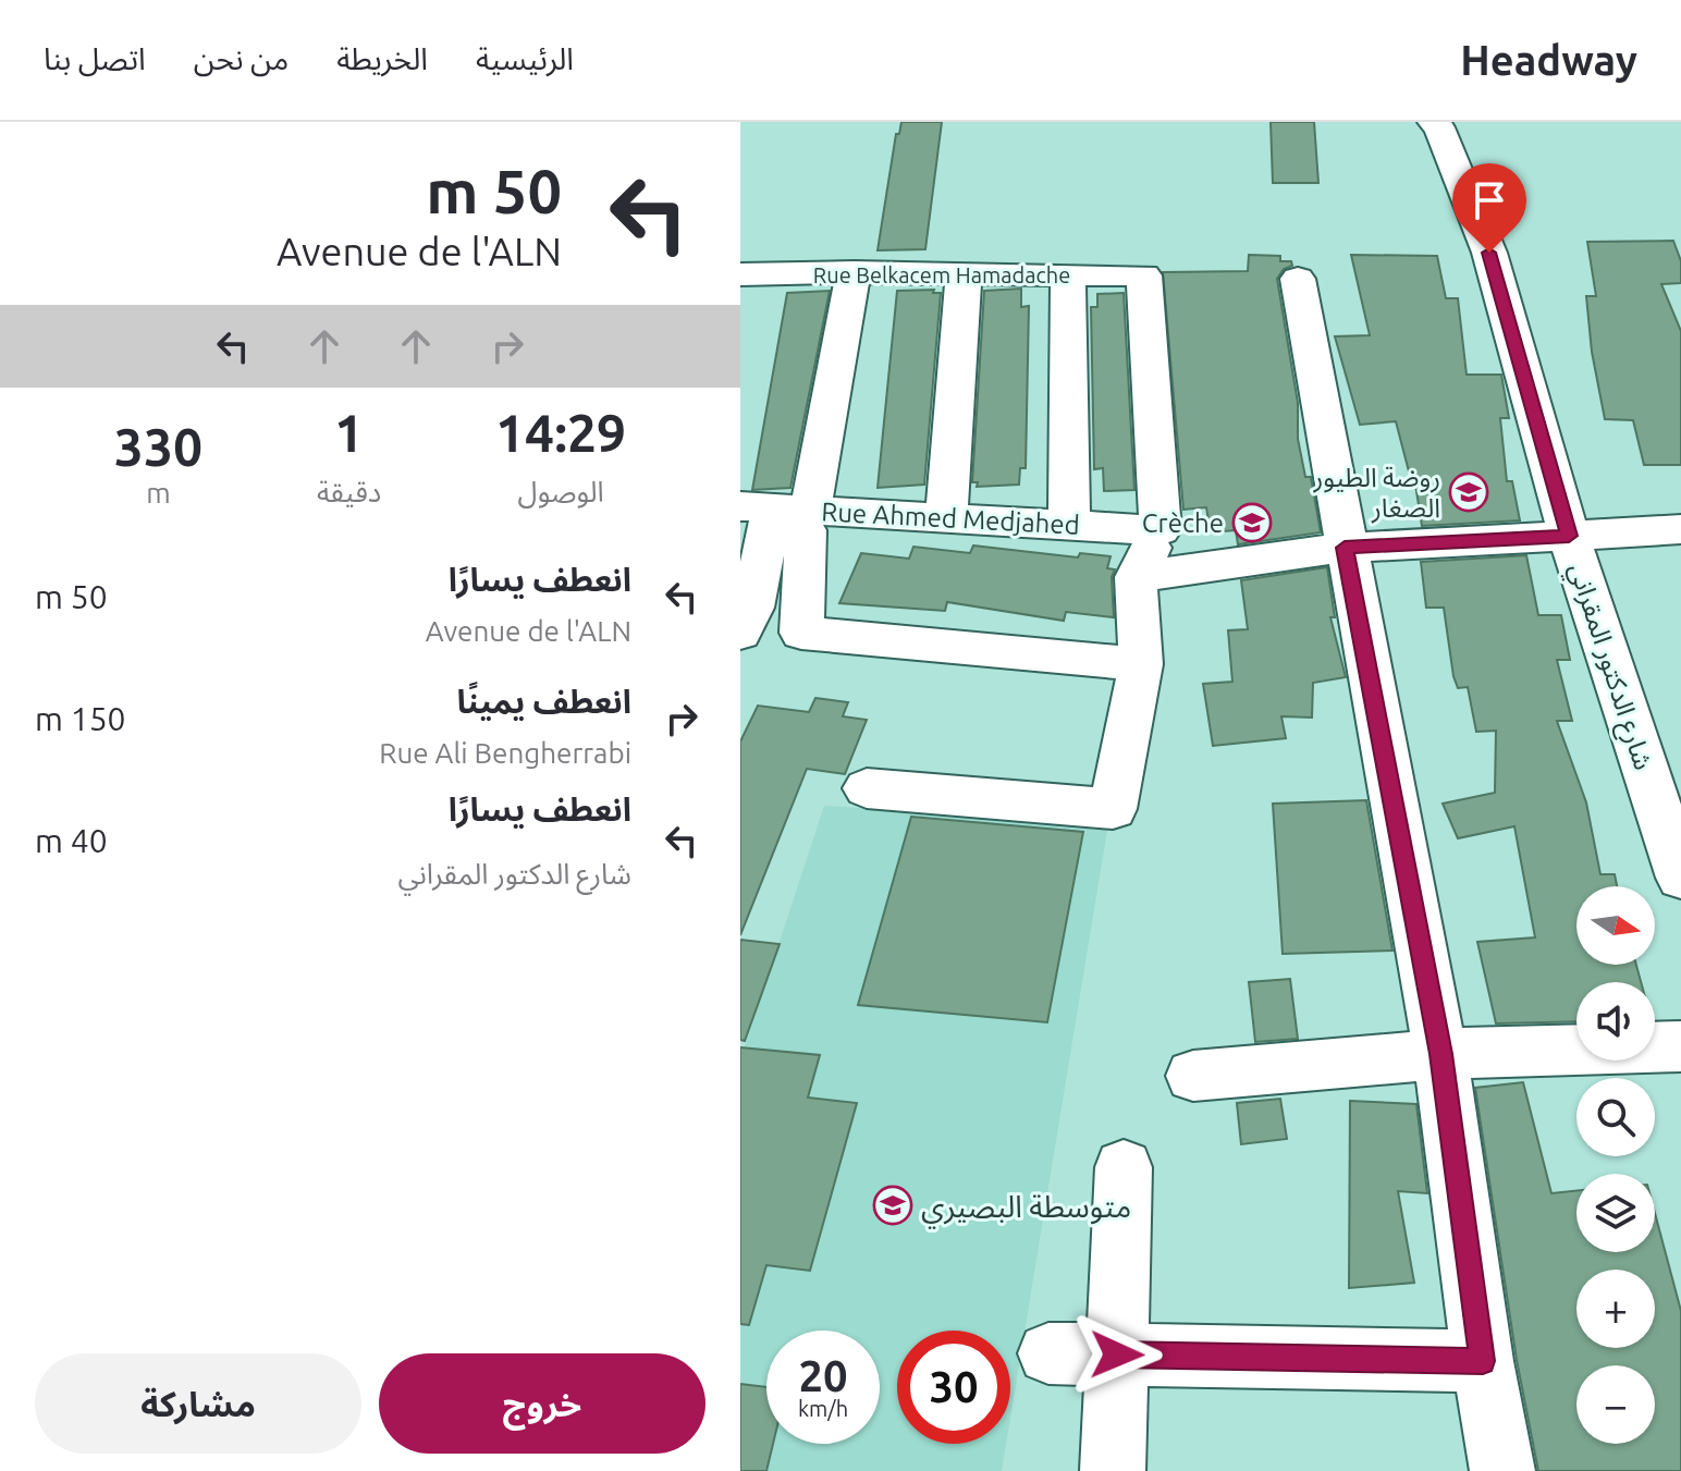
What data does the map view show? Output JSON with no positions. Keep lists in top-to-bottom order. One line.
{"streets":{"street":["Rue Belkacem Hamadache","Rue Ahmed Medjahed","شارع الدكتور المقراني"]},"crossings":[["Rue Belkacem Hamadache","Rue Ahmed Medjahed"]],"places":{"school or university":["روضة الطيور الصغار","Crèche","متوسطة البصيري"]},"north":"right","page":{"header":"Headway","nav":["الرئيسية","الخريطة","من نحن","اتصل بنا"],"turn":["50 m","Avenue de l'ALN"],"eta":["14:29","الوصول","1","دقيقة","330","m"],"list":[{"name":"انعطف يسارًا","note":"Avenue de l'ALN","value":"50 m"},{"name":"انعطف يمينًا","note":"Rue Ali Bengherrabi","value":"150 m"},{"name":"انعطف يسارًا","note":"شارع الدكتور المقراني","value":"40 m"}],"map_buttons":["+","−"],"speed":"20 km/h","limit":"30","buttons":["خروج","مشاركة"]}}
